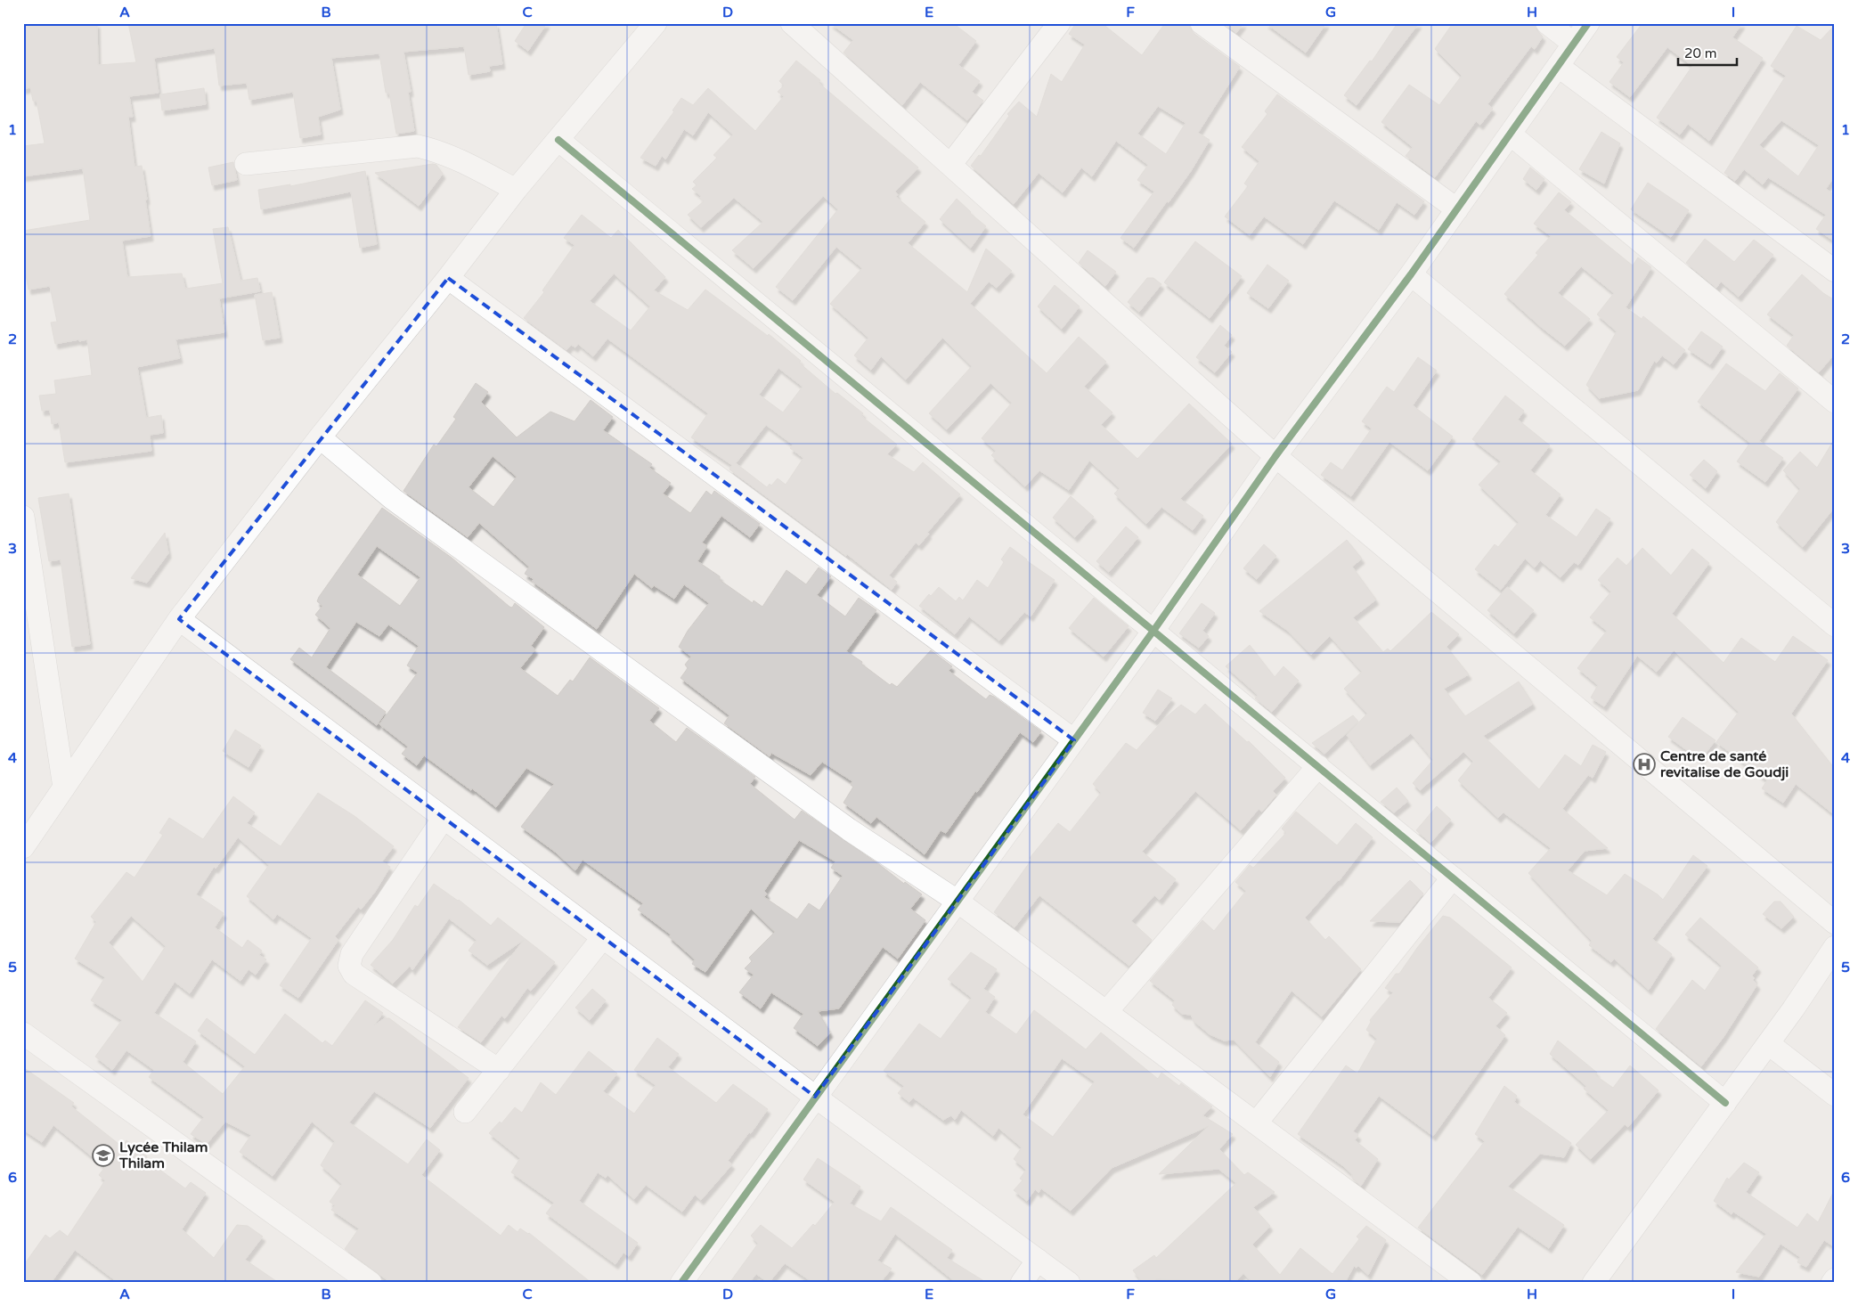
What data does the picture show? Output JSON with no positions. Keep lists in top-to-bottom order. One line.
{"places":{"hospital":["Centre de santé revitalise de Goudji"],"school or university":["Lycée Thilam Thilam"]},"scale_bar":"20 m","grid":{"columns":["A","B","C","D","E","F","G","H","I"],"rows":["1","2","3","4","5","6"]}}
